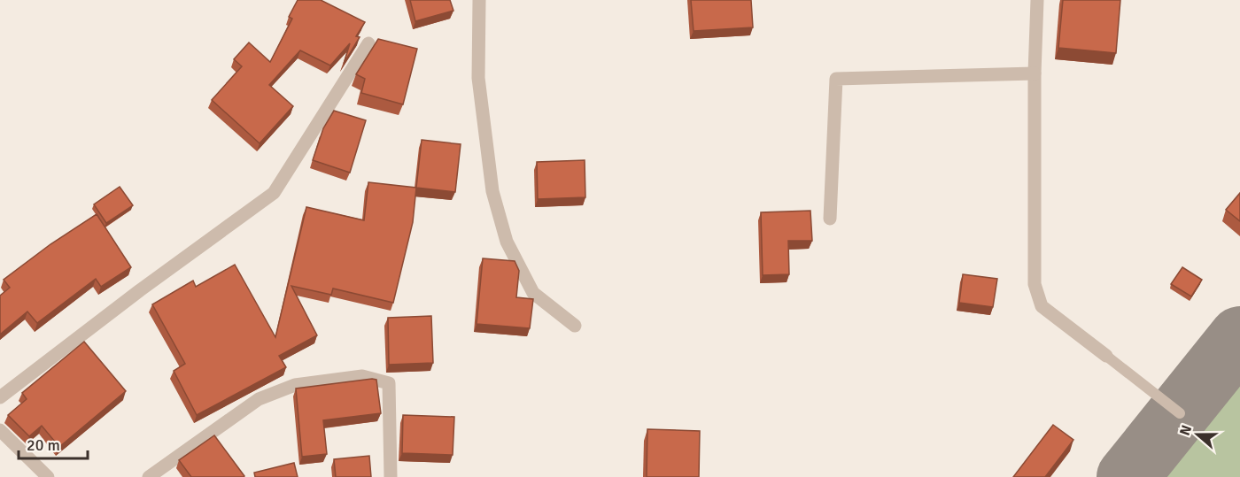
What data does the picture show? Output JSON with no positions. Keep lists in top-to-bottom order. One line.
{"scale_bar":"20 m","north":"left"}
